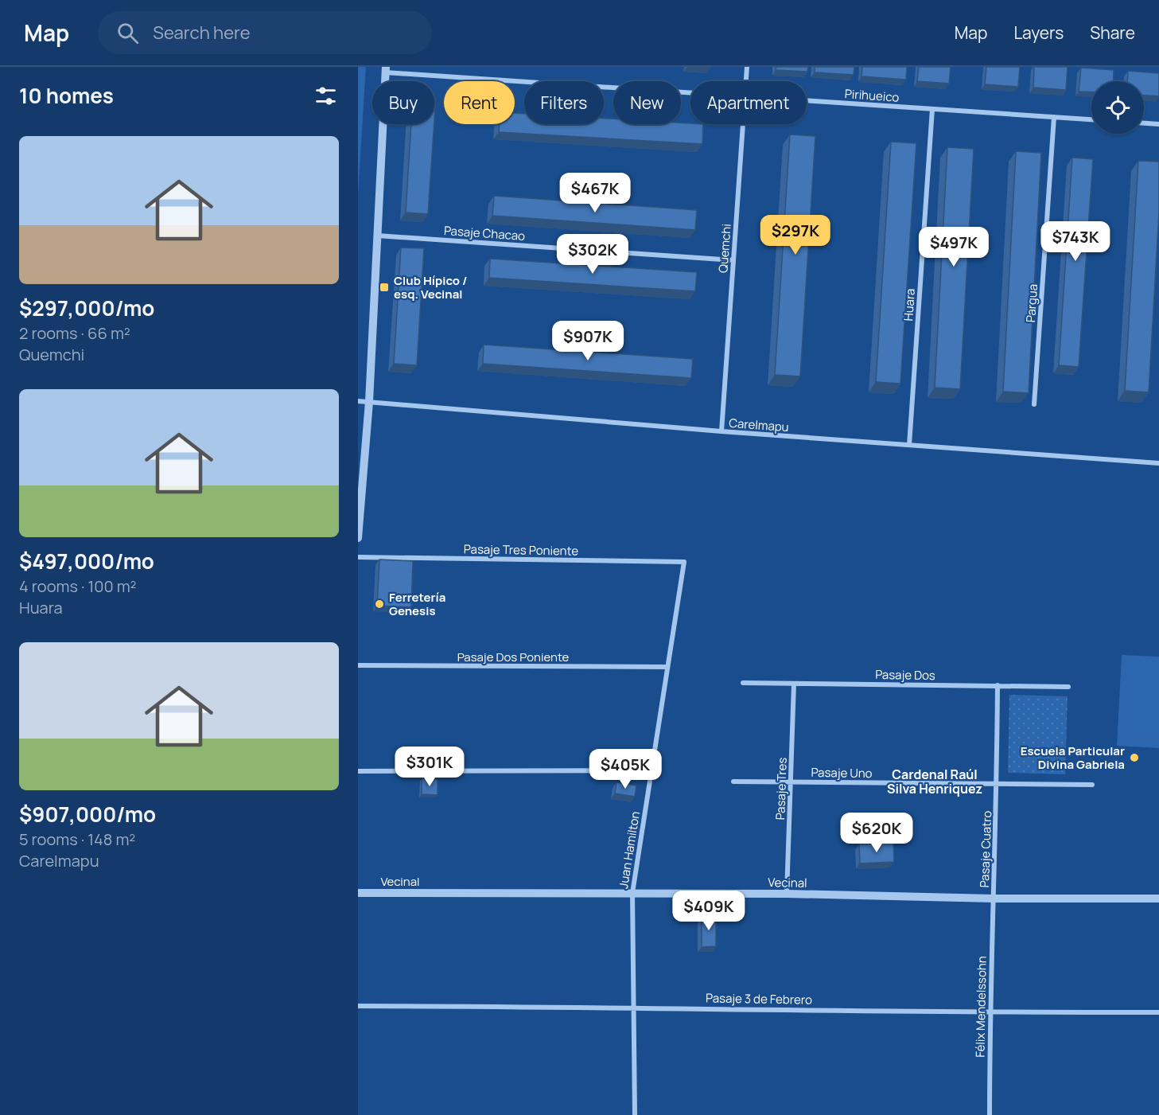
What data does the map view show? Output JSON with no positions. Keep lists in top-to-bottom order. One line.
{"streets":{"street":["Pirihueico","Pasaje Chacao","Quemchi","Pargua","Huara","Carelmapu","Pasaje Tres Poniente","Pasaje Dos Poniente","Pasaje Dos","Pasaje Uno","Pasaje Tres","Pasaje Cuatro","Juan Hamilton","Vecinal","Pasaje 3 de Febrero","Félix Mendelssohn"]},"crossings":[["Pirihueico","Pargua"],["Pirihueico","Huara"],["Pasaje Chacao","Quemchi"],["Quemchi","Carelmapu"],["Huara","Carelmapu"],["Pasaje Tres Poniente","Juan Hamilton"],["Pasaje Dos Poniente","Juan Hamilton"],["Pasaje Dos","Pasaje Tres"],["Pasaje Dos","Pasaje Cuatro"],["Pasaje Uno","Pasaje Tres"],["Pasaje Uno","Pasaje Cuatro"],["Pasaje Tres","Vecinal"],["Pasaje Cuatro","Vecinal"],["Pasaje Cuatro","Félix Mendelssohn"],["Juan Hamilton","Vecinal"],["Juan Hamilton","Pasaje 3 de Febrero"],["Vecinal","Félix Mendelssohn"],["Pasaje 3 de Febrero","Félix Mendelssohn"]],"districts":["Cardenal Raúl Silva Henriquez"],"places":{"transit":["Club Hípico / esq. Vecinal"],"other":["Ferretería Genesis","Escuela Particular Divina Gabriela"]},"page":{"header":"Map","search":"Search here","nav":["Map","Layers","Share"],"heading":"10 homes","chip":["Buy","Rent","Filters","New","Apartment"],"list":[{"name":"$297,000/mo","note":"2 rooms · 66 m² · Quemchi"},{"name":"$497,000/mo","note":"4 rooms · 100 m² · Huara"},{"name":"$907,000/mo","note":"5 rooms · 148 m² · Carelmapu"}],"price":["$467K","$297K","$743K","$497K","$302K","$907K","$301K","$405K","$620K","$409K"]}}
